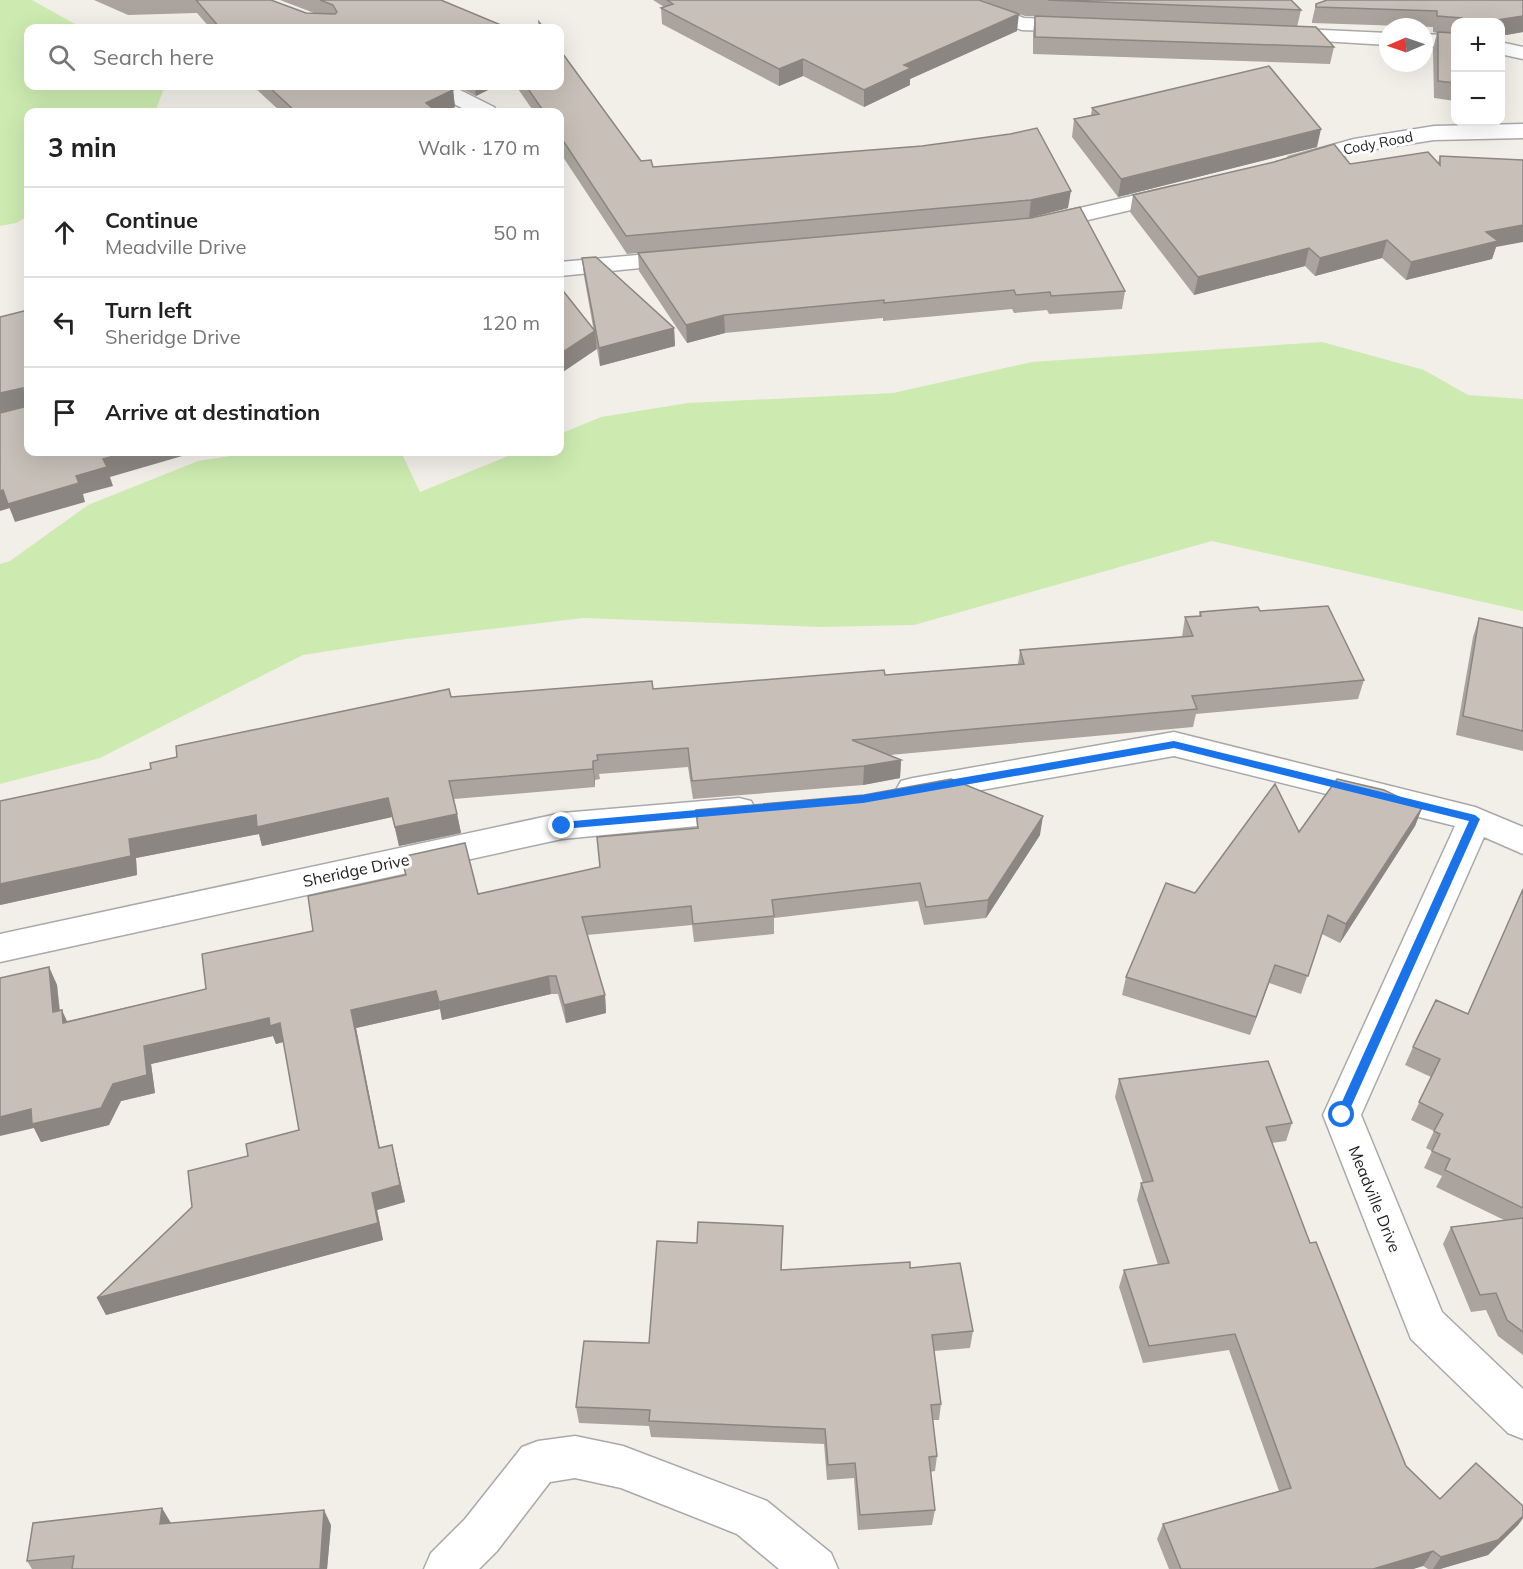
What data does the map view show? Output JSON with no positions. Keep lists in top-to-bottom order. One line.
{"streets":{"street":["Cody Road","Sheridge Drive","Meadville Drive"]},"north":"left","page":{"map_buttons":["+","−"],"search":"Search here","heading":["3 min","Walk · 170 m"],"list":[["Continue","Meadville Drive","50 m"],["Turn left","Sheridge Drive","120 m"],"Arrive at destination"]}}
